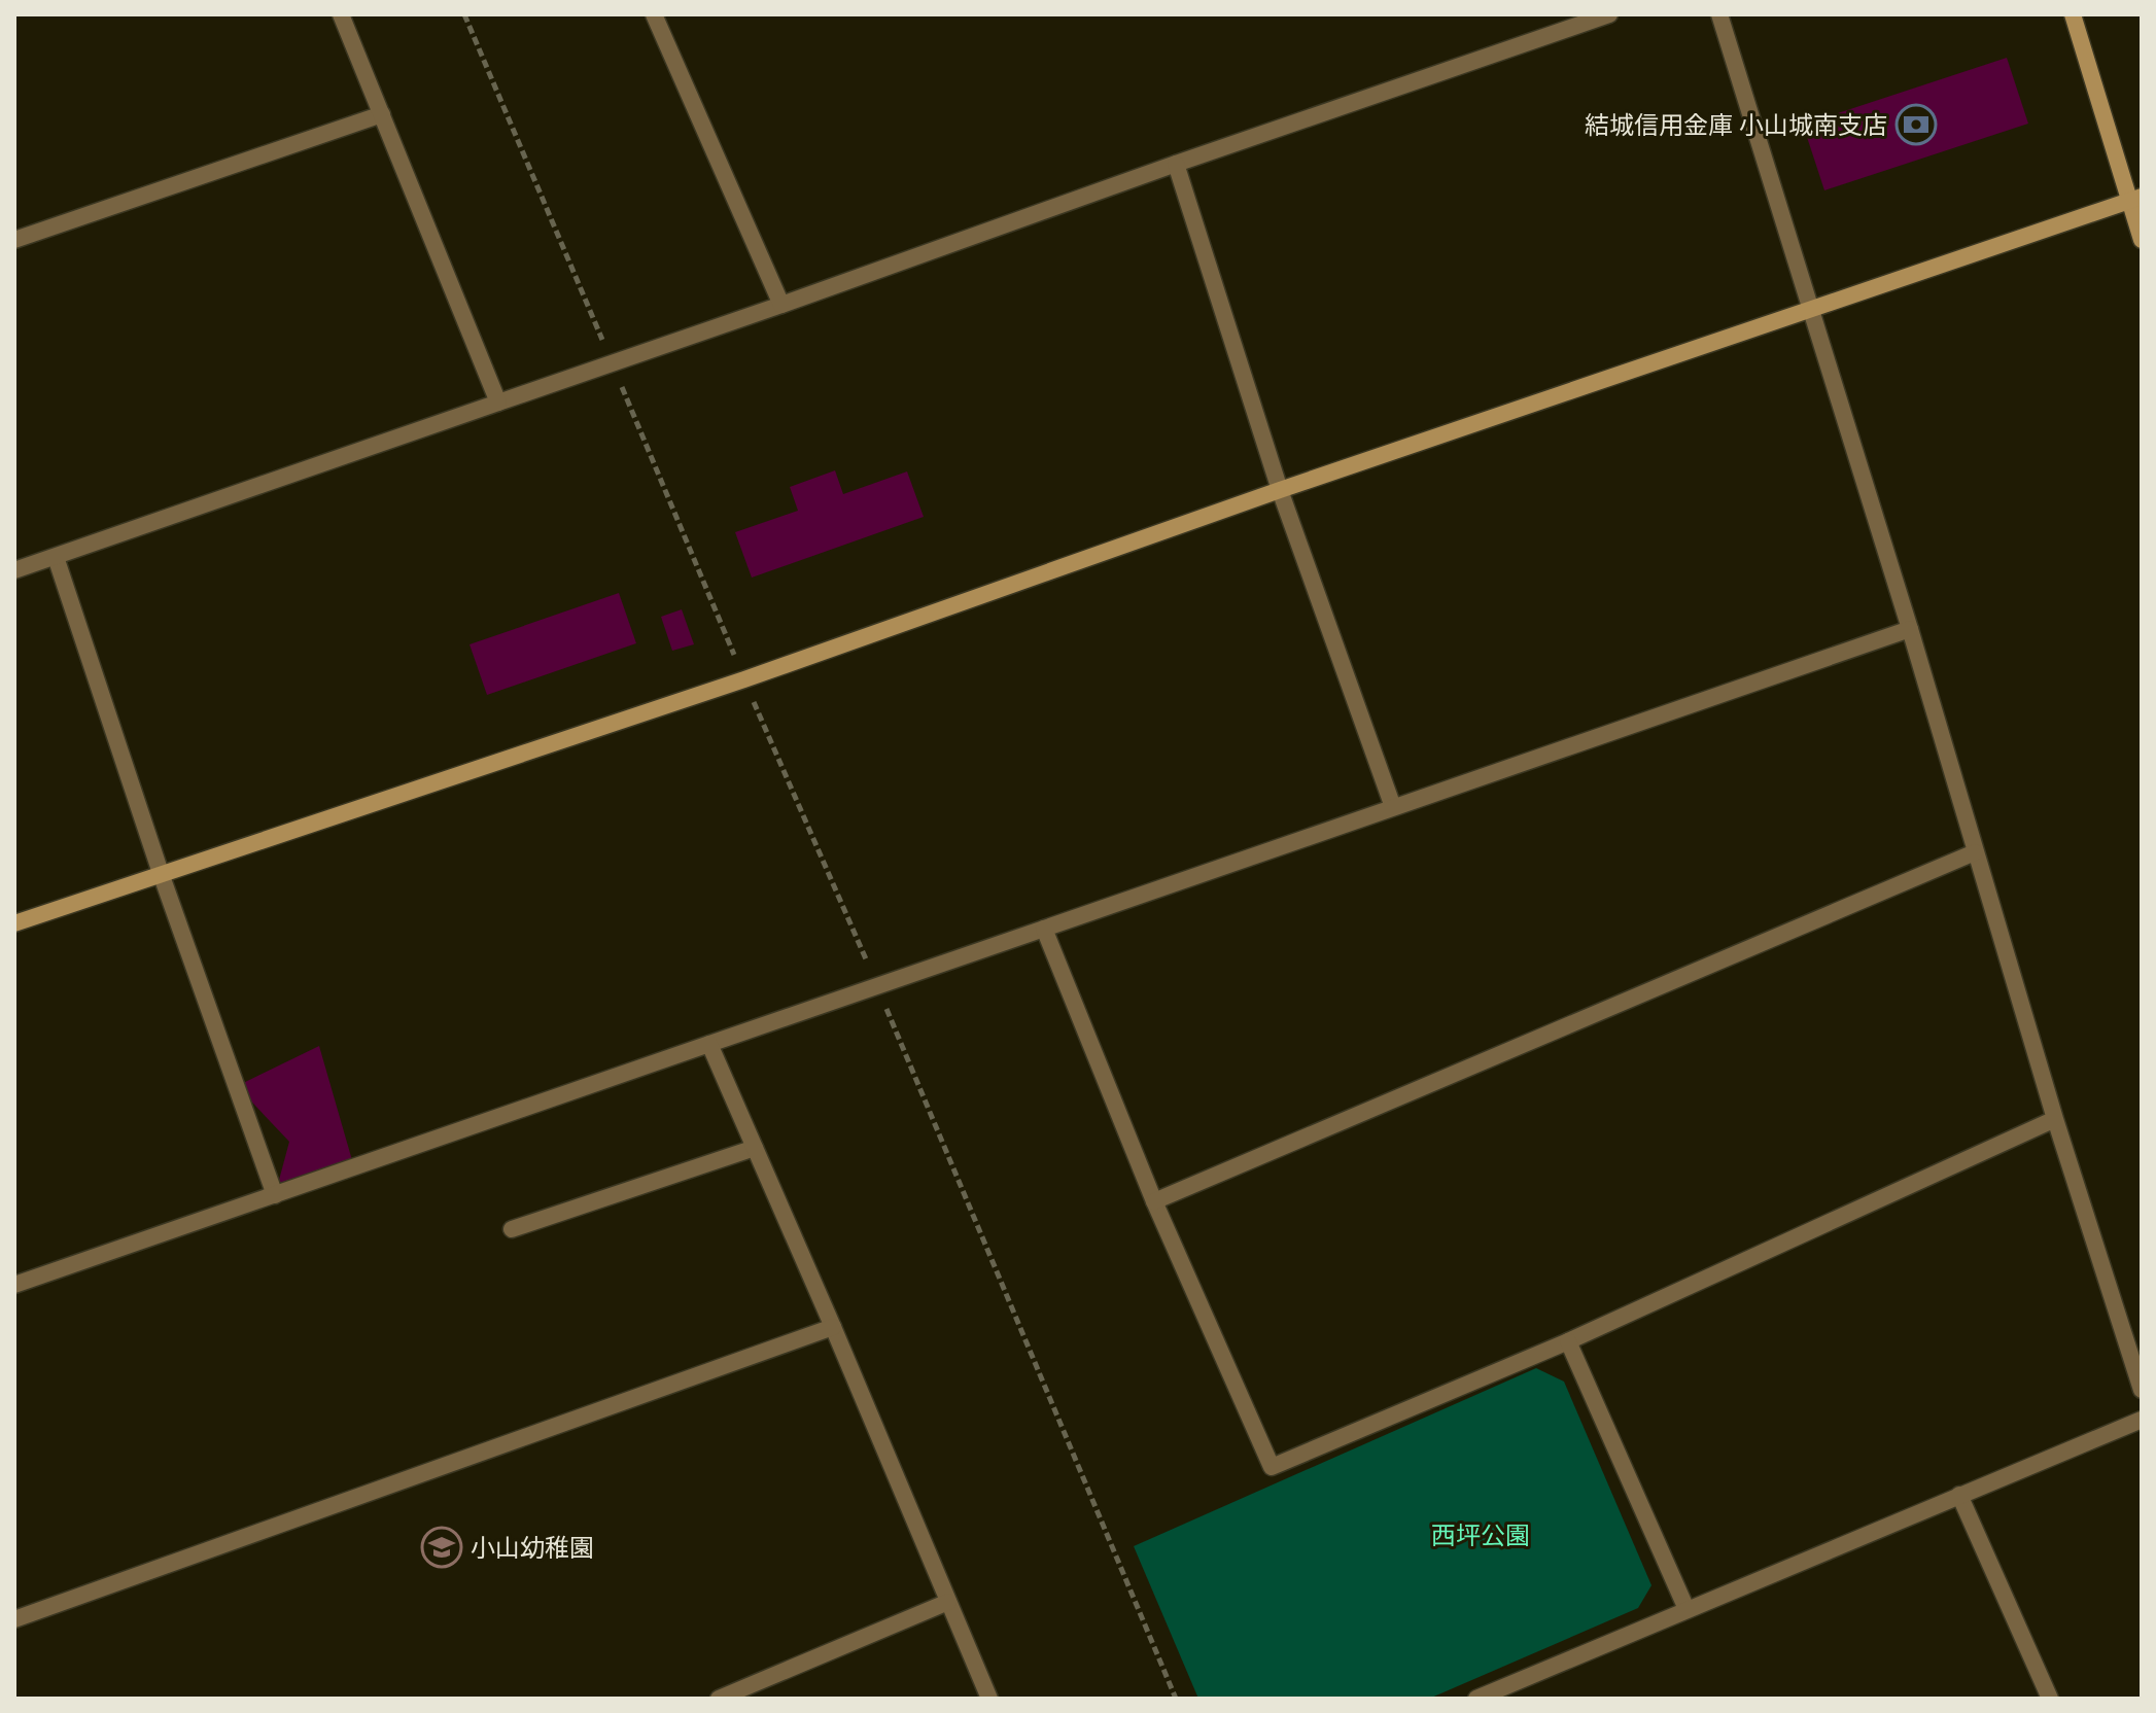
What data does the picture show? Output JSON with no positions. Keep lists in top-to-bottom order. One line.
{"parks":["西坪公園"],"places":{"bank":["結城信用金庫 小山城南支店"],"school or university":["小山幼稚園"]}}
